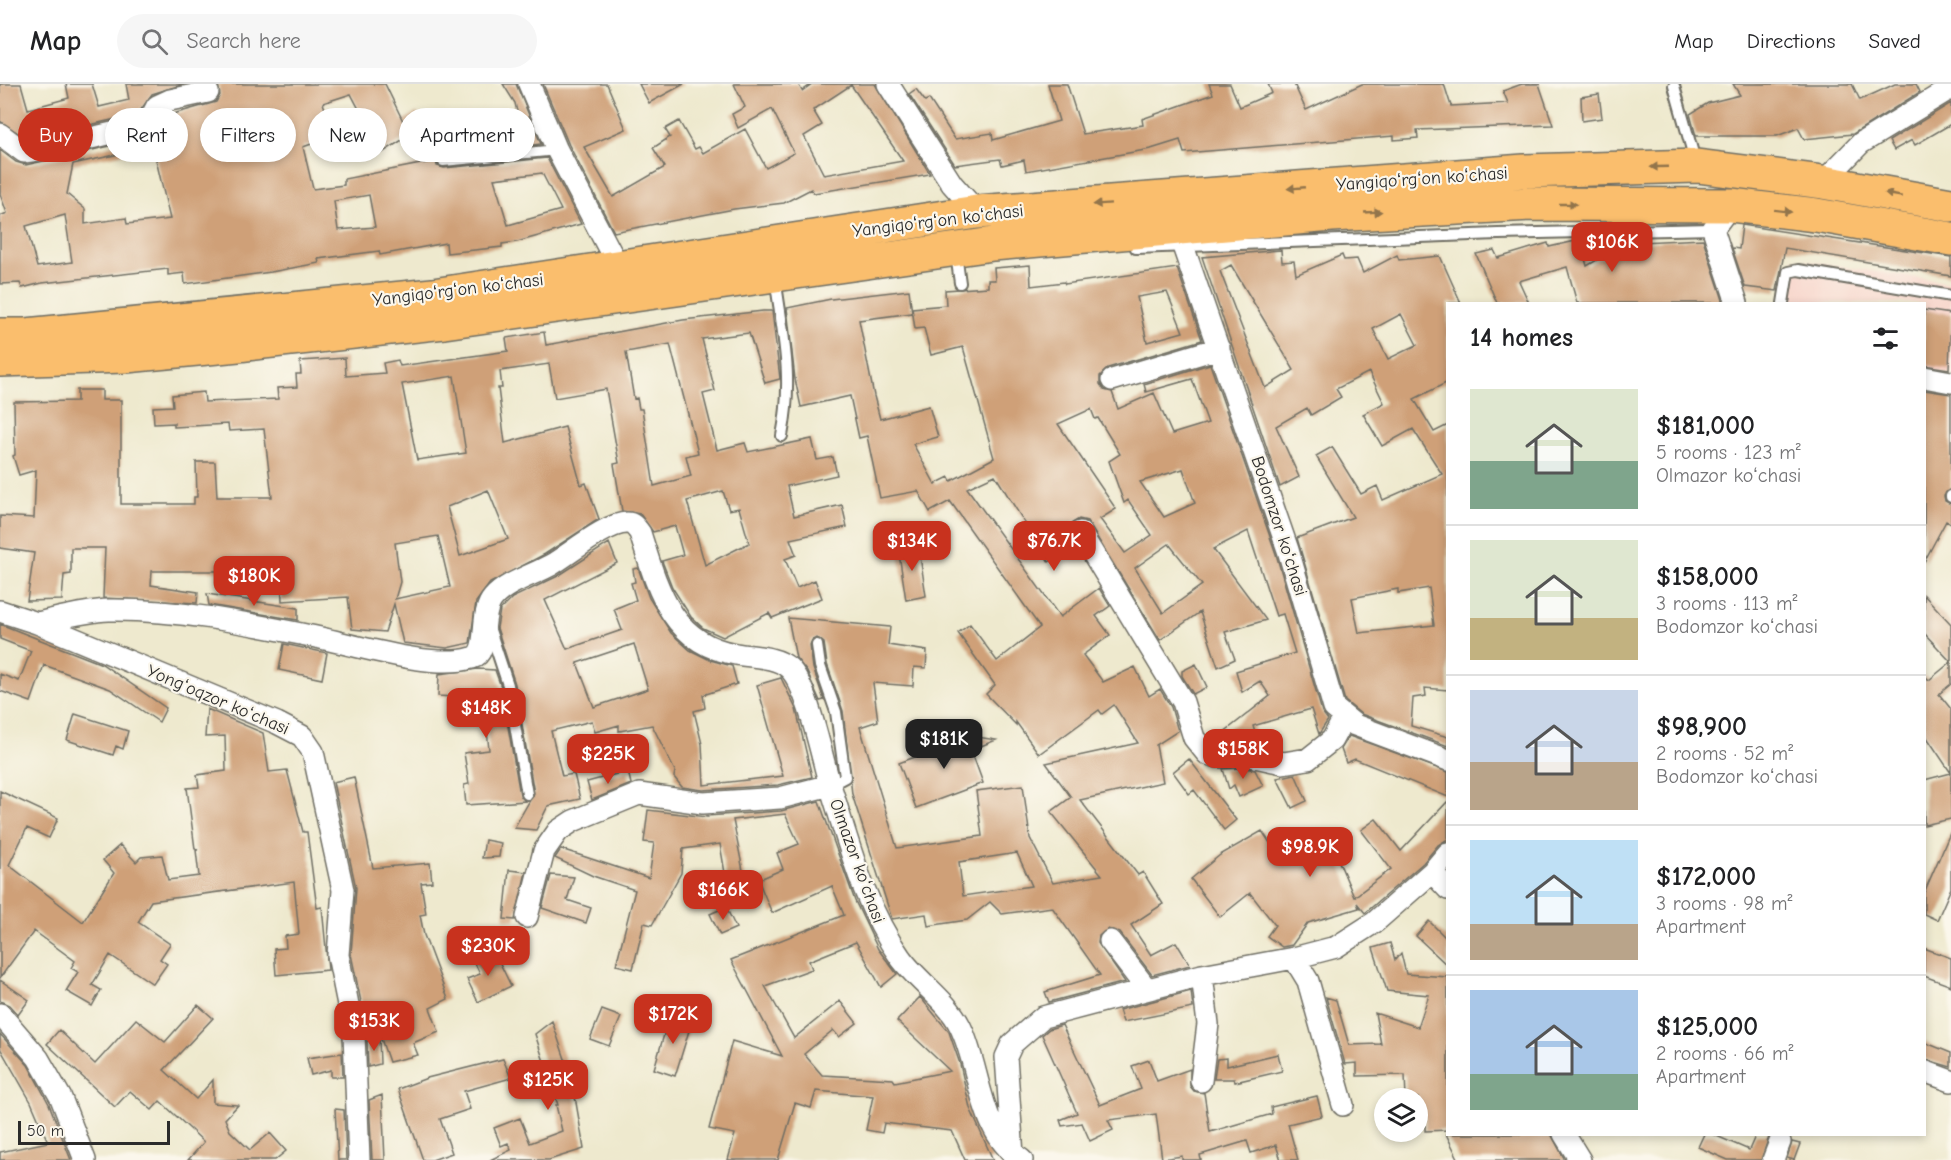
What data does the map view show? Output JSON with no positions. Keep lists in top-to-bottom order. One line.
{"streets":{"main road":["Yangiqoʻrgʻon koʻchasi"],"street":["Bodomzor koʻchasi","Yongʻoqzor koʻchasi","Olmazor koʻchasi"]},"crossings":[["Yangiqoʻrgʻon koʻchasi","Bodomzor koʻchasi"]],"scale_bar":"50 m","page":{"header":"Map","search":"Search here","nav":["Map","Directions","Saved"],"chip":["Buy","Rent","Filters","New","Apartment"],"price":["$106K","$134K","$76.7K","$180K","$148K","$181K","$158K","$225K","$98.9K","$166K","$230K","$172K","$153K","$125K"],"heading":"14 homes","list":[{"name":"$181,000","note":"5 rooms · 123 m² · Olmazor koʻchasi"},{"name":"$158,000","note":"3 rooms · 113 m² · Bodomzor koʻchasi"},{"name":"$98,900","note":"2 rooms · 52 m² · Bodomzor koʻchasi"},{"name":"$172,000","note":"3 rooms · 98 m² · Apartment"},{"name":"$125,000","note":"2 rooms · 66 m² · Apartment"}],"scale":"50 m"}}
